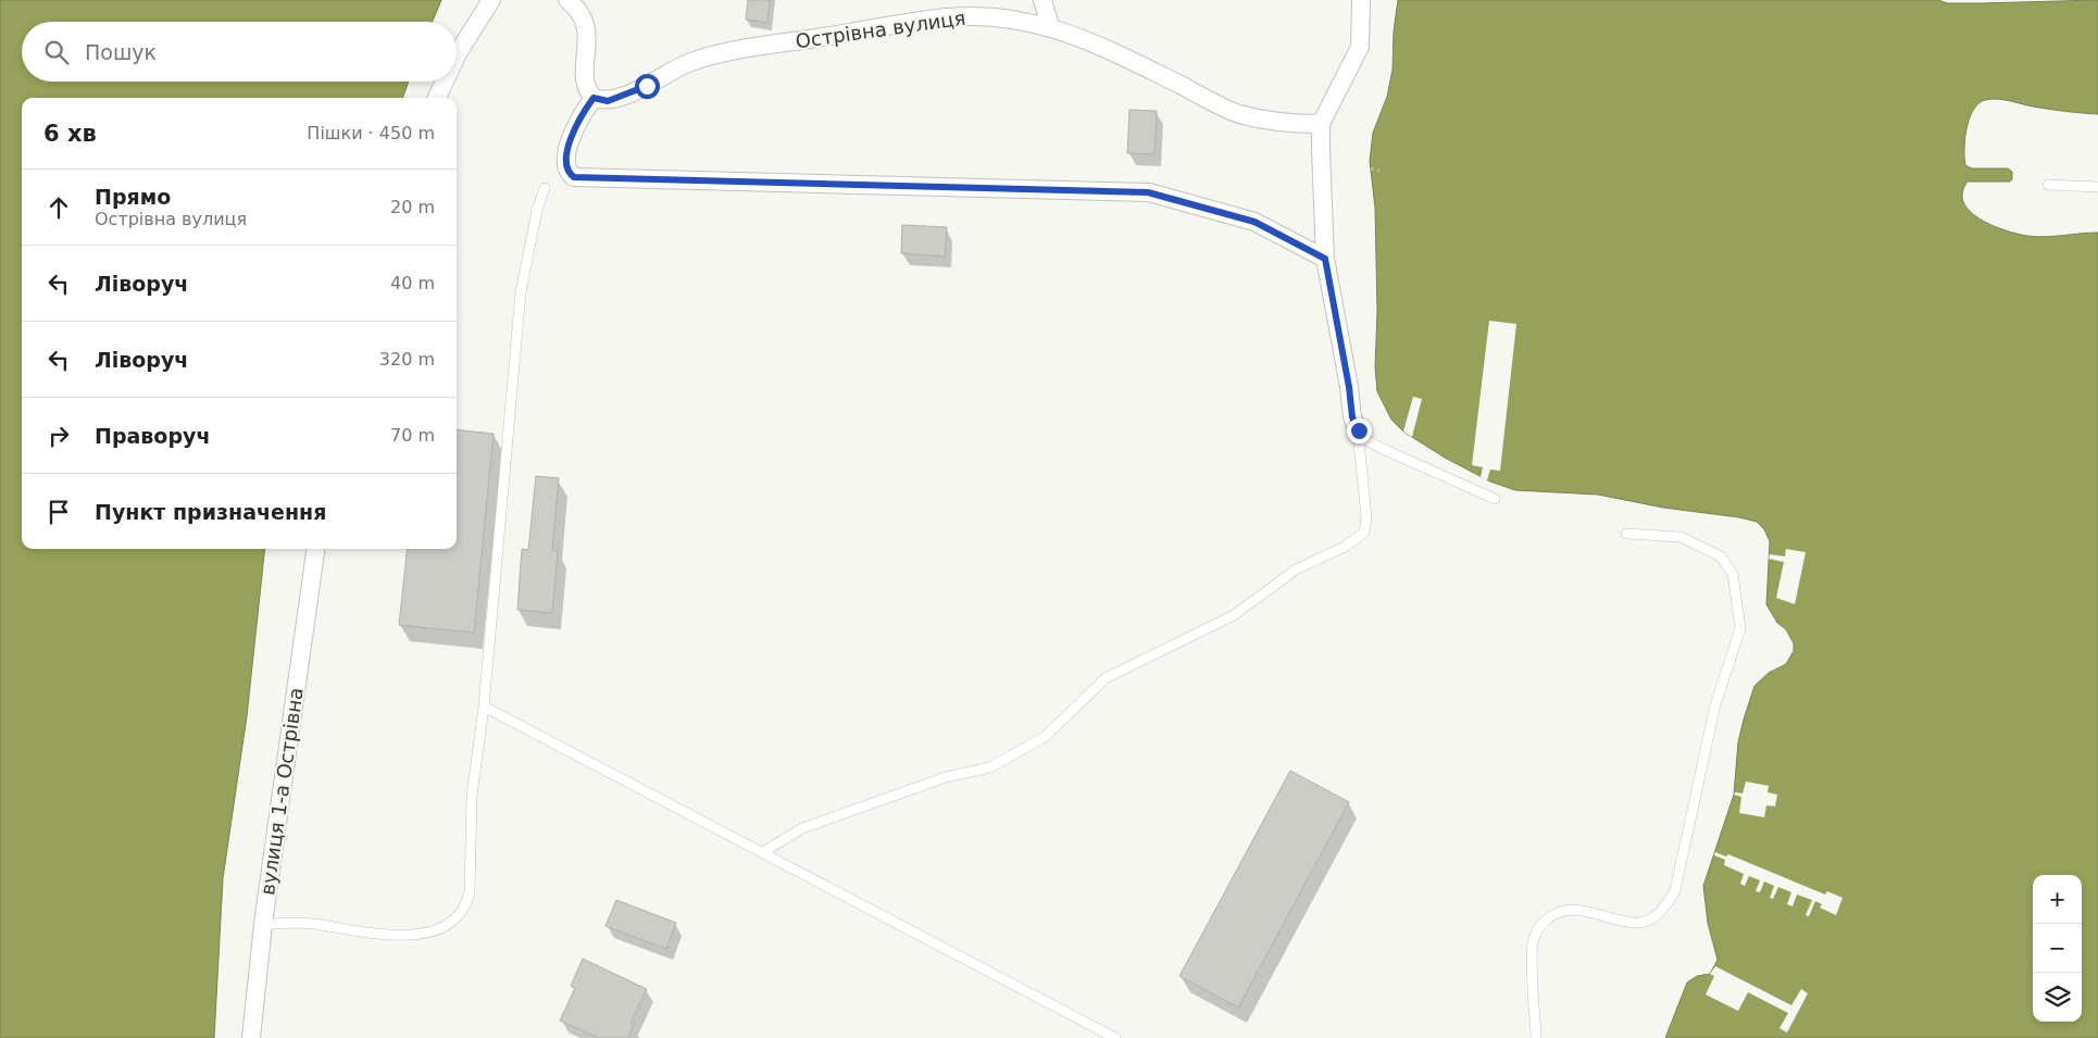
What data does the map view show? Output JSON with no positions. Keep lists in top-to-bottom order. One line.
{"streets":{"street":["Острівна вулиця","вулиця 1-а Острівна"]},"page":{"search":"Пошук","heading":["6 хв","Пішки · 450 m"],"list":[["Прямо","Острівна вулиця","20 m"],["Ліворуч","40 m"],["Ліворуч","320 m"],["Праворуч","70 m"],"Пункт призначення"],"map_buttons":["+","−"]}}
